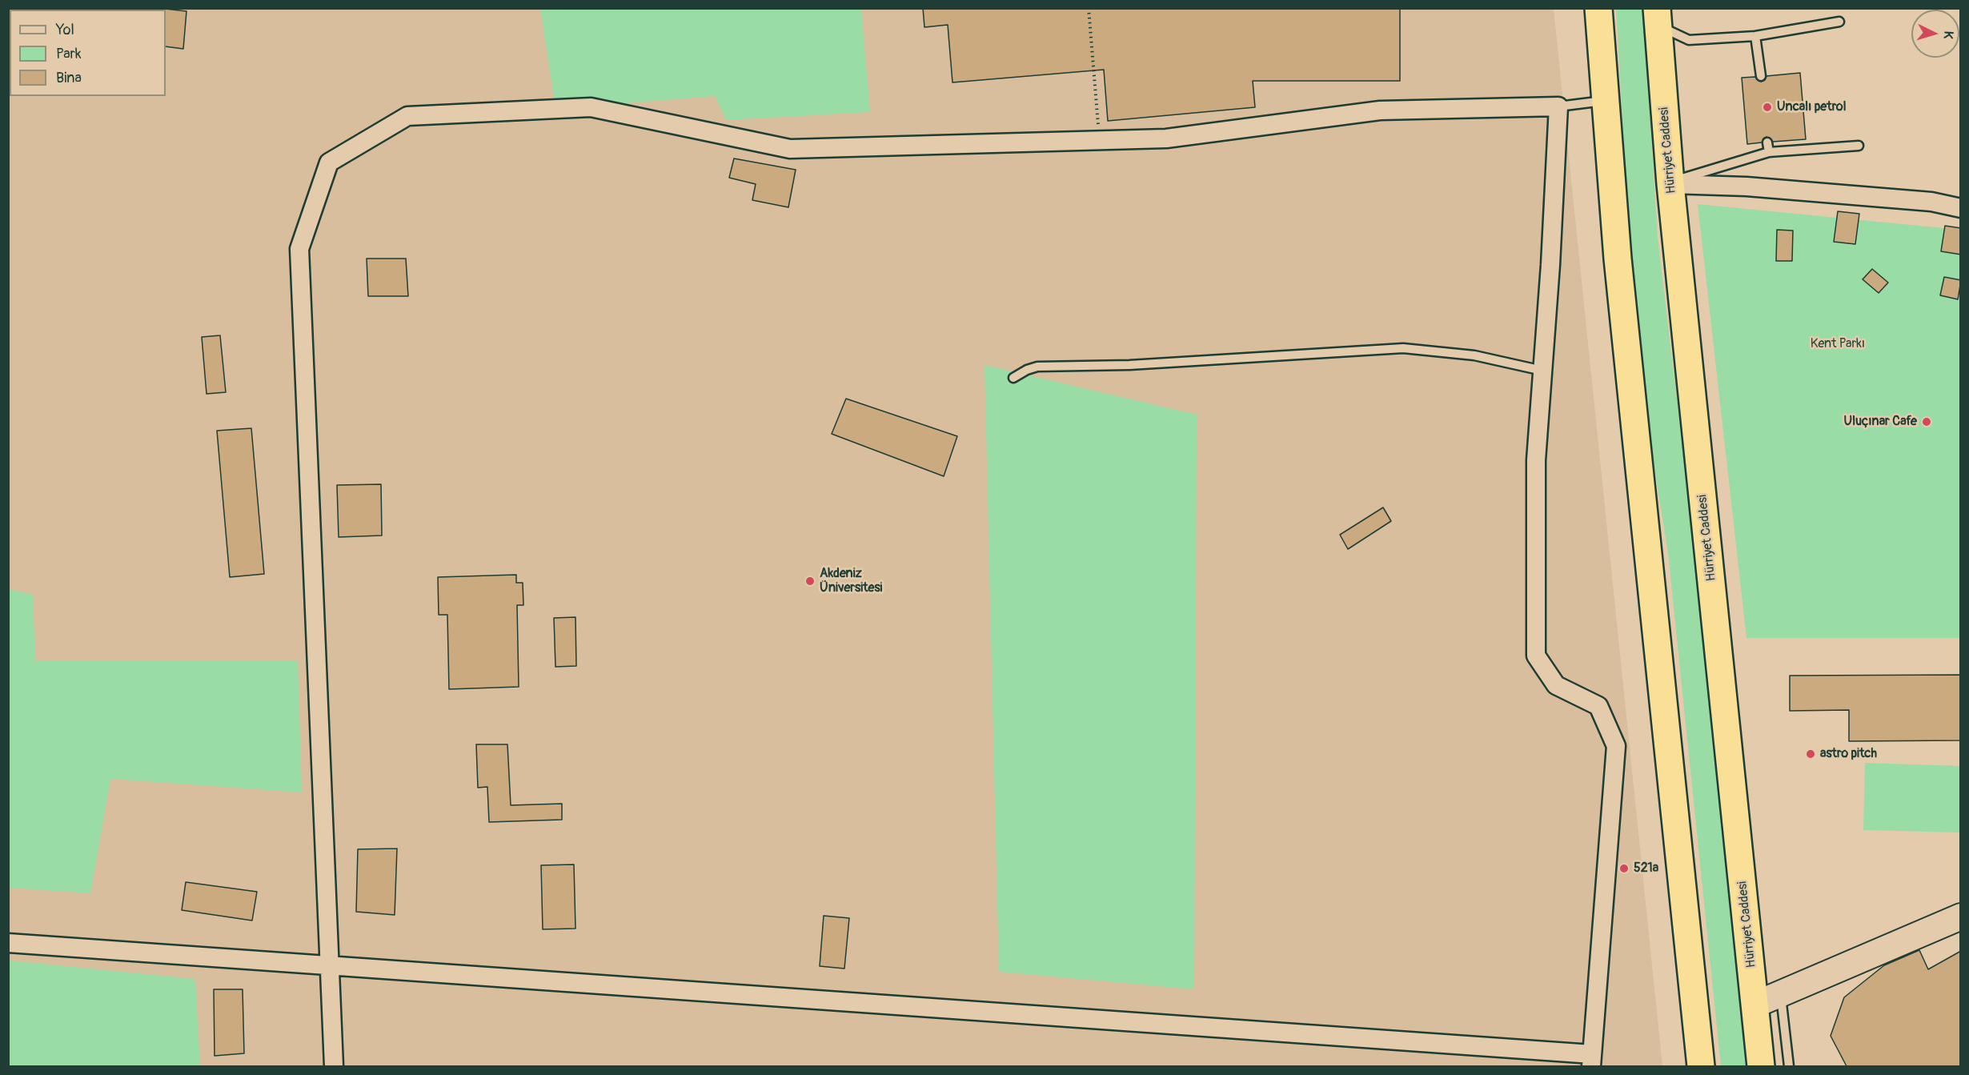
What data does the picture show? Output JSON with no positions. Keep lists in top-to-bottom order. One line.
{"streets":{"highway":["Hürriyet Caddesi"]},"parks":["Kent Parkı"],"places":["Uncalı petrol","Uluçınar Cafe","Akdeniz Üniversitesi","astro pitch","521a"],"legend":["Yol","Park","Bina"],"north":"right"}
